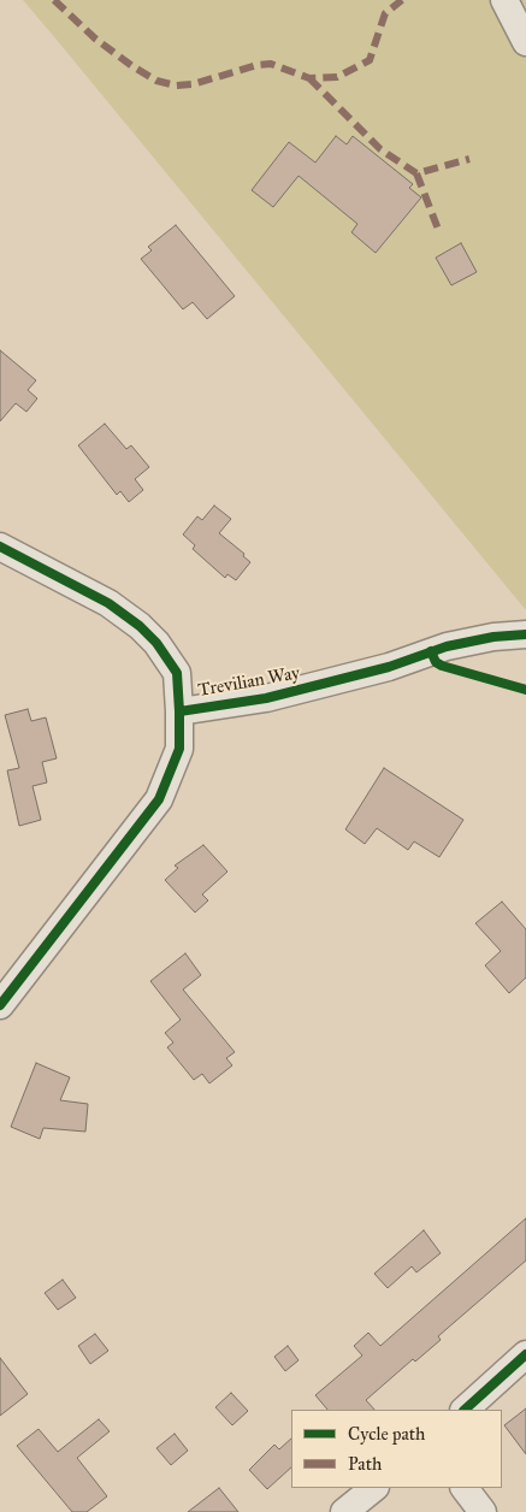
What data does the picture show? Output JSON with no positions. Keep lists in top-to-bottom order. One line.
{"streets":{"street":["Trevilian Way"]},"legend":["Cycle path","Path"]}
